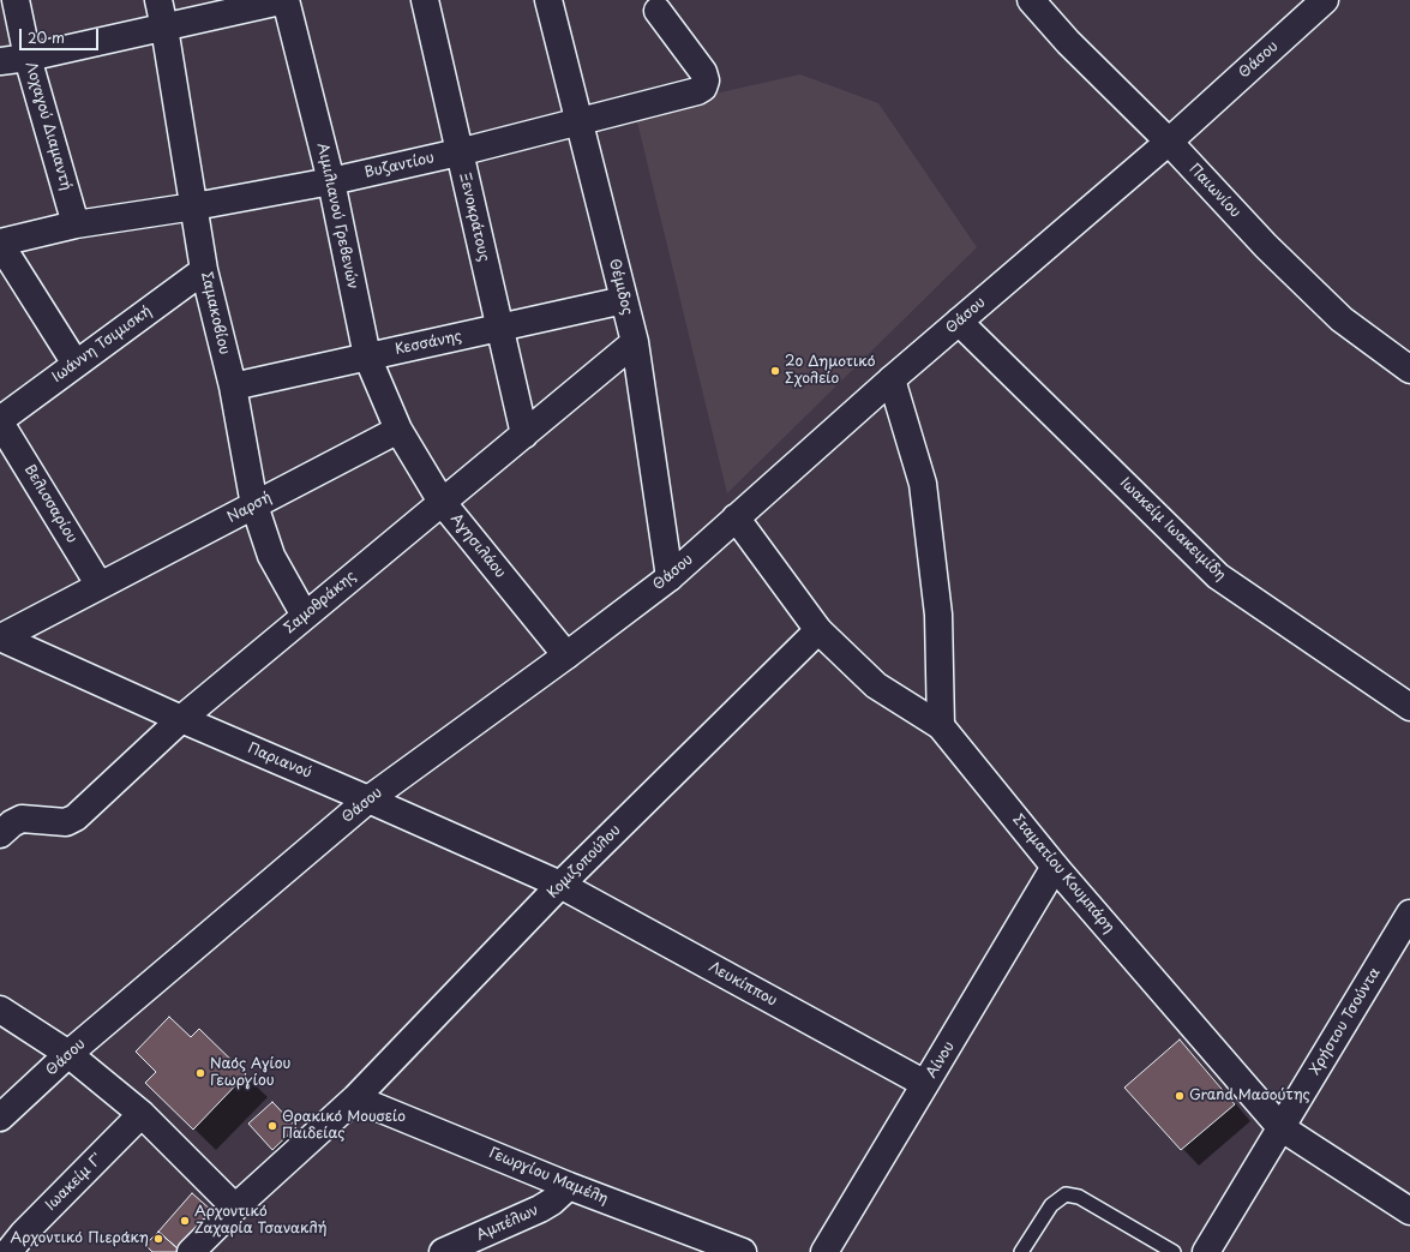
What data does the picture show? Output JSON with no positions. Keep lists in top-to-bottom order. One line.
{"streets":{"street":["Θάσου","Λοχαγού Διαμαντή","Βυζαντίου","Παιωνίου","Αιμιλιανού Γρεβενών","Ξενοκράτους","Θέμιδος","Σαμακοβίου","Κεσσάνης","Ιωάννη Τσιμισκή","Βελισσαρίου","Ναρσή","Ιωακείμ Ιωακειμίδη","Αγησιλάου","Σαμοθράκης","Παριανού","Κομιζοπούλου","Σταματίου Κουμπάρη","Λευκίππου","Χρήστου Τσούντα","Αίνου","Γεωργίου Μαμέλη","Ιωακείμ Γ'","Αμπέλων"]},"crossings":[["Θάσου","Παιωνίου"],["Θάσου","Θέμιδος"],["Θάσου","Ιωακείμ Ιωακειμίδη"],["Θάσου","Αγησιλάου"],["Θάσου","Παριανού"],["Θάσου","Σταματίου Κουμπάρη"],["Λοχαγού Διαμαντή","Βυζαντίου"],["Βυζαντίου","Αιμιλιανού Γρεβενών"],["Βυζαντίου","Ξενοκράτους"],["Βυζαντίου","Θέμιδος"],["Βυζαντίου","Σαμακοβίου"],["Αιμιλιανού Γρεβενών","Κεσσάνης"],["Αιμιλιανού Γρεβενών","Ναρσή"],["Αιμιλιανού Γρεβενών","Αγησιλάου"],["Ξενοκράτους","Κεσσάνης"],["Ξενοκράτους","Σαμοθράκης"],["Θέμιδος","Κεσσάνης"],["Θέμιδος","Σαμοθράκης"],["Σαμακοβίου","Κεσσάνης"],["Σαμακοβίου","Ιωάννη Τσιμισκή"],["Σαμακοβίου","Ναρσή"],["Σαμακοβίου","Σαμοθράκης"],["Ιωάννη Τσιμισκή","Βελισσαρίου"],["Βελισσαρίου","Ναρσή"],["Ναρσή","Αγησιλάου"],["Ναρσή","Παριανού"],["Αγησιλάου","Σαμοθράκης"],["Σαμοθράκης","Παριανού"],["Παριανού","Κομιζοπούλου"],["Παριανού","Λευκίππου"],["Κομιζοπούλου","Σταματίου Κουμπάρη"],["Κομιζοπούλου","Λευκίππου"],["Κομιζοπούλου","Γεωργίου Μαμέλη"],["Σταματίου Κουμπάρη","Χρήστου Τσούντα"],["Σταματίου Κουμπάρη","Αίνου"],["Λευκίππου","Αίνου"],["Γεωργίου Μαμέλη","Αμπέλων"]],"places":["2ο Δημοτικό Σχολείο","Ναός Αγίου Γεωργίου","Grand Μασούτης","Θρακικό Μουσείο Παιδείας","Αρχοντικό Ζαχαρία Τσανακλή","Αρχοντικό Πιεράκη"],"scale_bar":"20 m"}
